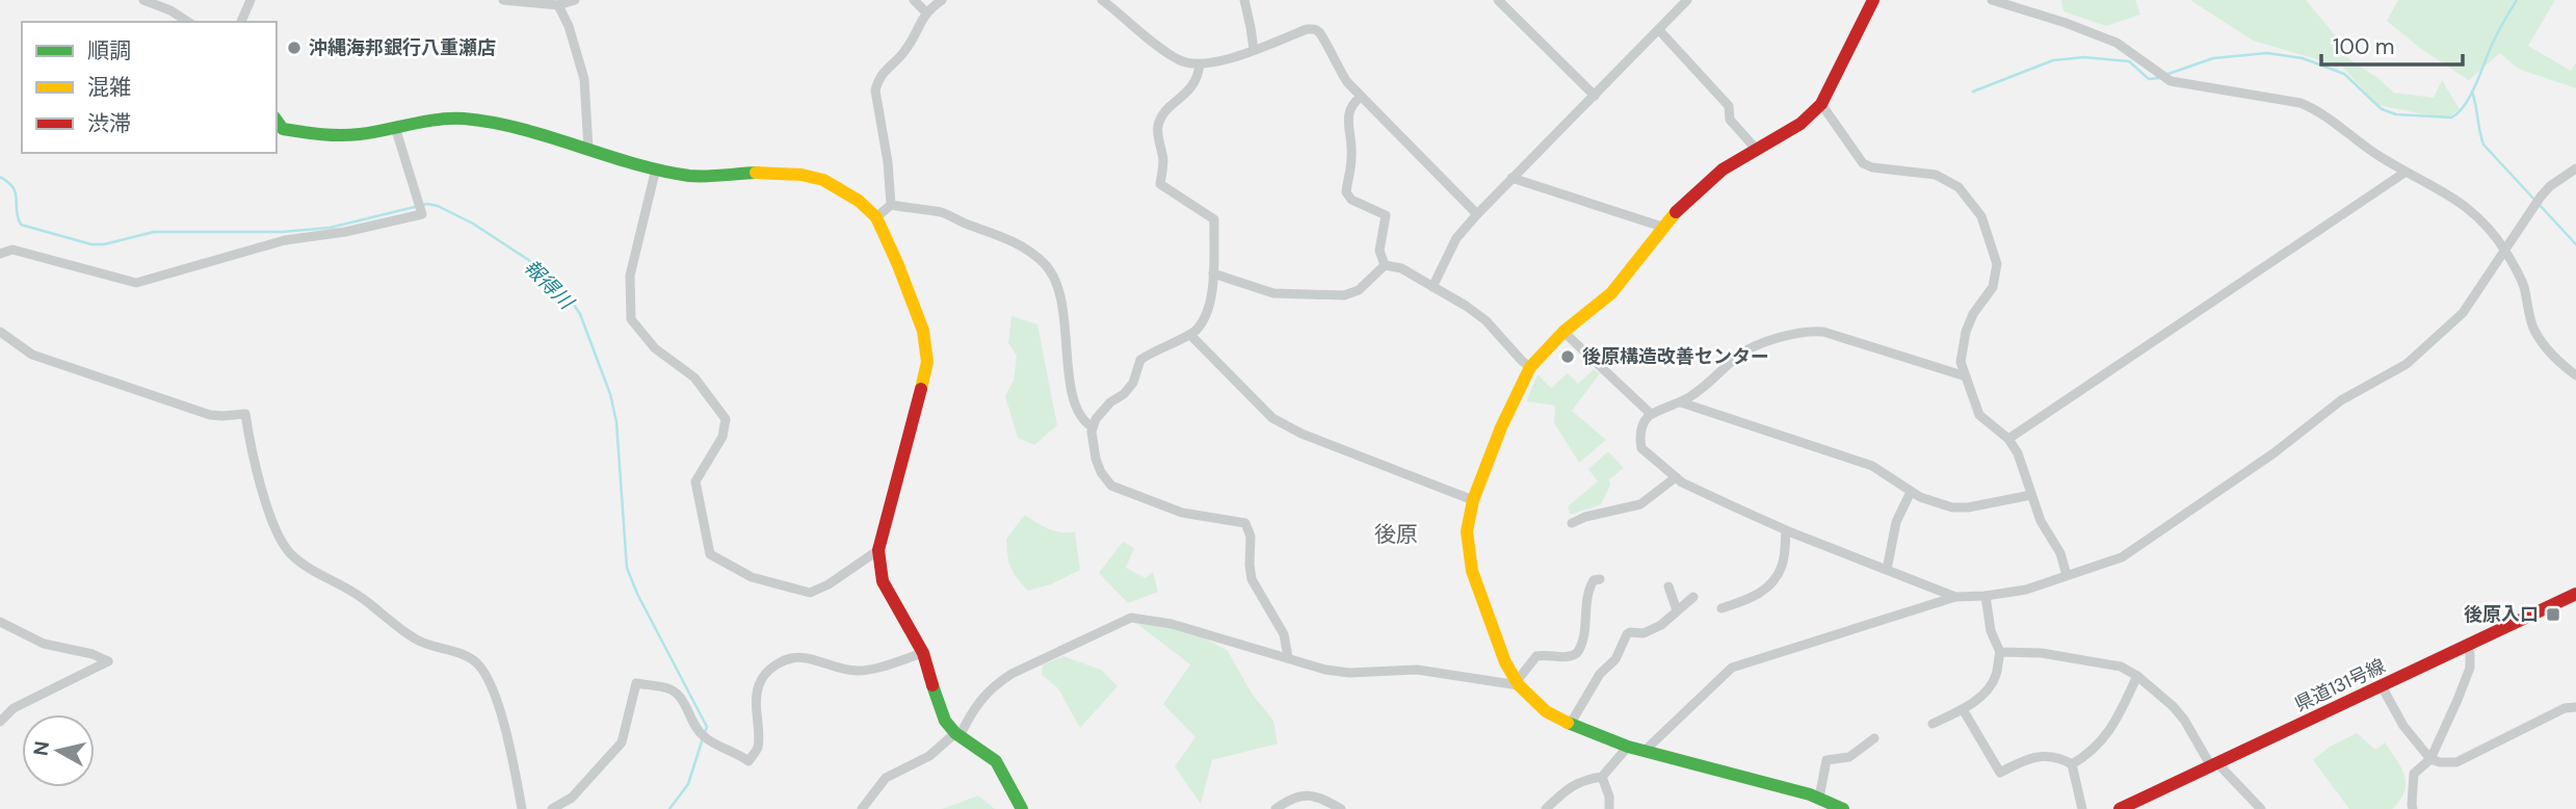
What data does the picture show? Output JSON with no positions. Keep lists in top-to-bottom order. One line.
{"streets":{"street":["県道131号線"]},"districts":["後原"],"water":["報得川"],"places":{"other":["沖縄海邦銀行八重瀬店","後原構造改善センター"],"transit":["後原入口"]},"legend":["順調","混雑","渋滞"],"scale_bar":"100 m","north":"left"}
